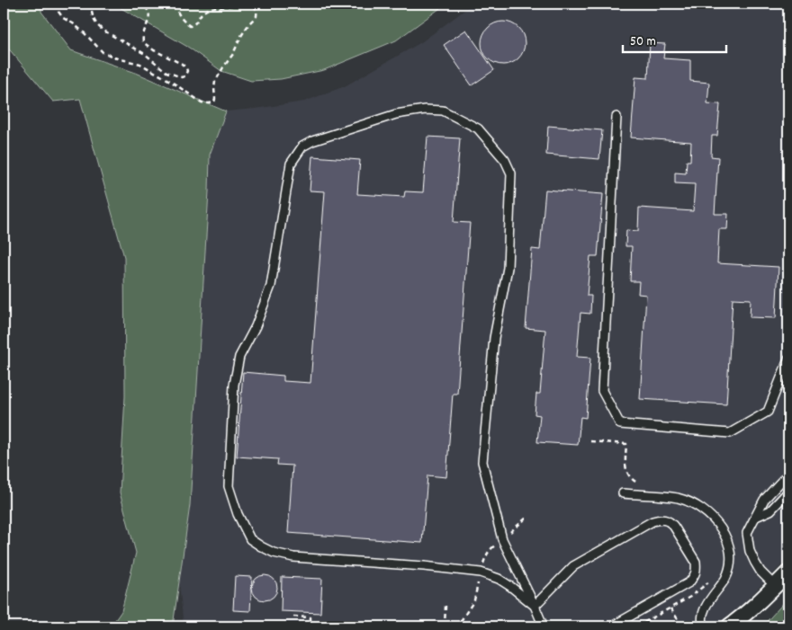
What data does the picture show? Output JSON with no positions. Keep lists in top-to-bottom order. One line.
{"scale_bar":"50 m"}
